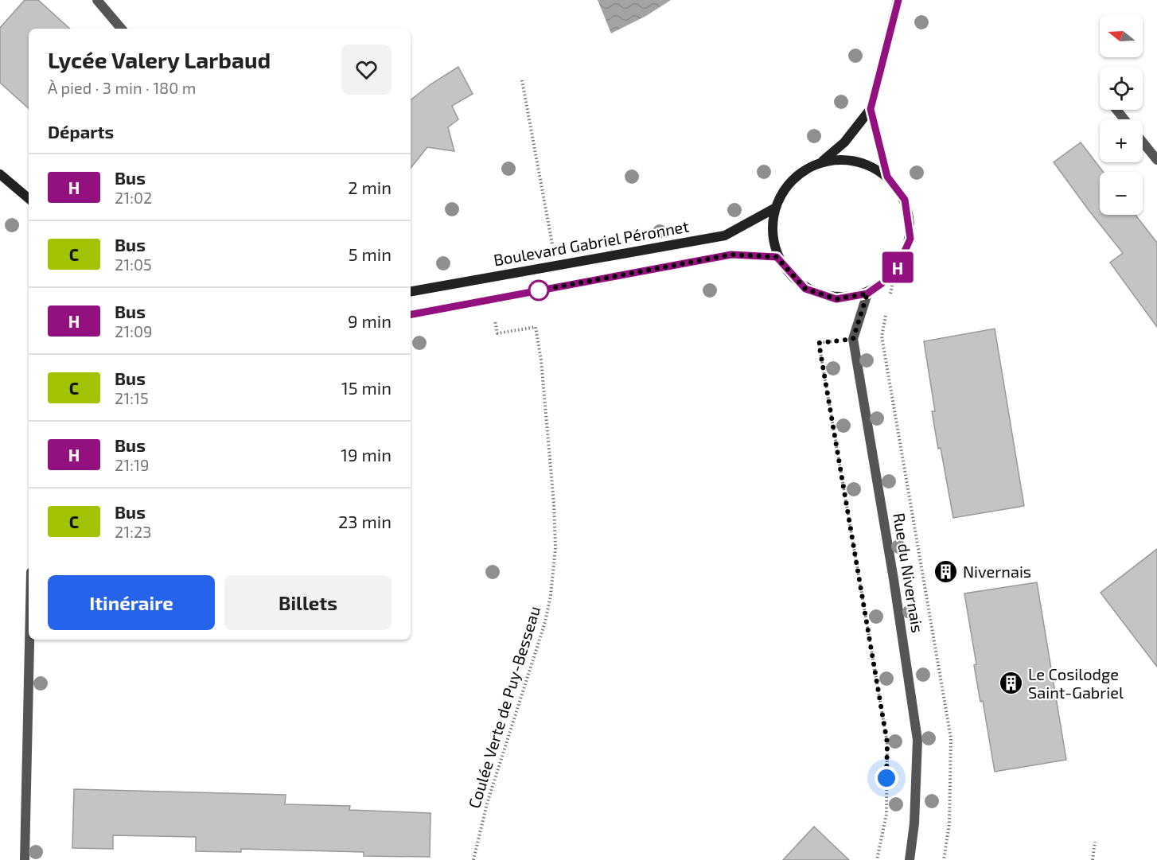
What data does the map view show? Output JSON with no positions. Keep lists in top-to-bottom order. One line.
{"streets":{"main road":["Boulevard Gabriel Péronnet"],"street":["Rue du Nivernais"],"path":["Coulée Verte de Puy-Besseau"]},"crossings":[["Boulevard Gabriel Péronnet","Rue du Nivernais"]],"places":{"building":["Nivernais","Le Cosilodge Saint-Gabriel"]},"lines":["bus line H"],"north":"left","page":{"on_map":"H","map_buttons":["+","−"],"heading":[["Lycée Valery Larbaud","À pied · 3 min · 180 m"],"Départs"],"list":[{"mark":"H","name":"Bus","note":"21:02","value":"2 min"},{"mark":"C","name":"Bus","note":"21:05","value":"5 min"},{"mark":"H","name":"Bus","note":"21:09","value":"9 min"},{"mark":"C","name":"Bus","note":"21:15","value":"15 min"},{"mark":"H","name":"Bus","note":"21:19","value":"19 min"},{"mark":"C","name":"Bus","note":"21:23","value":"23 min"}],"buttons":["Itinéraire","Billets"]}}
